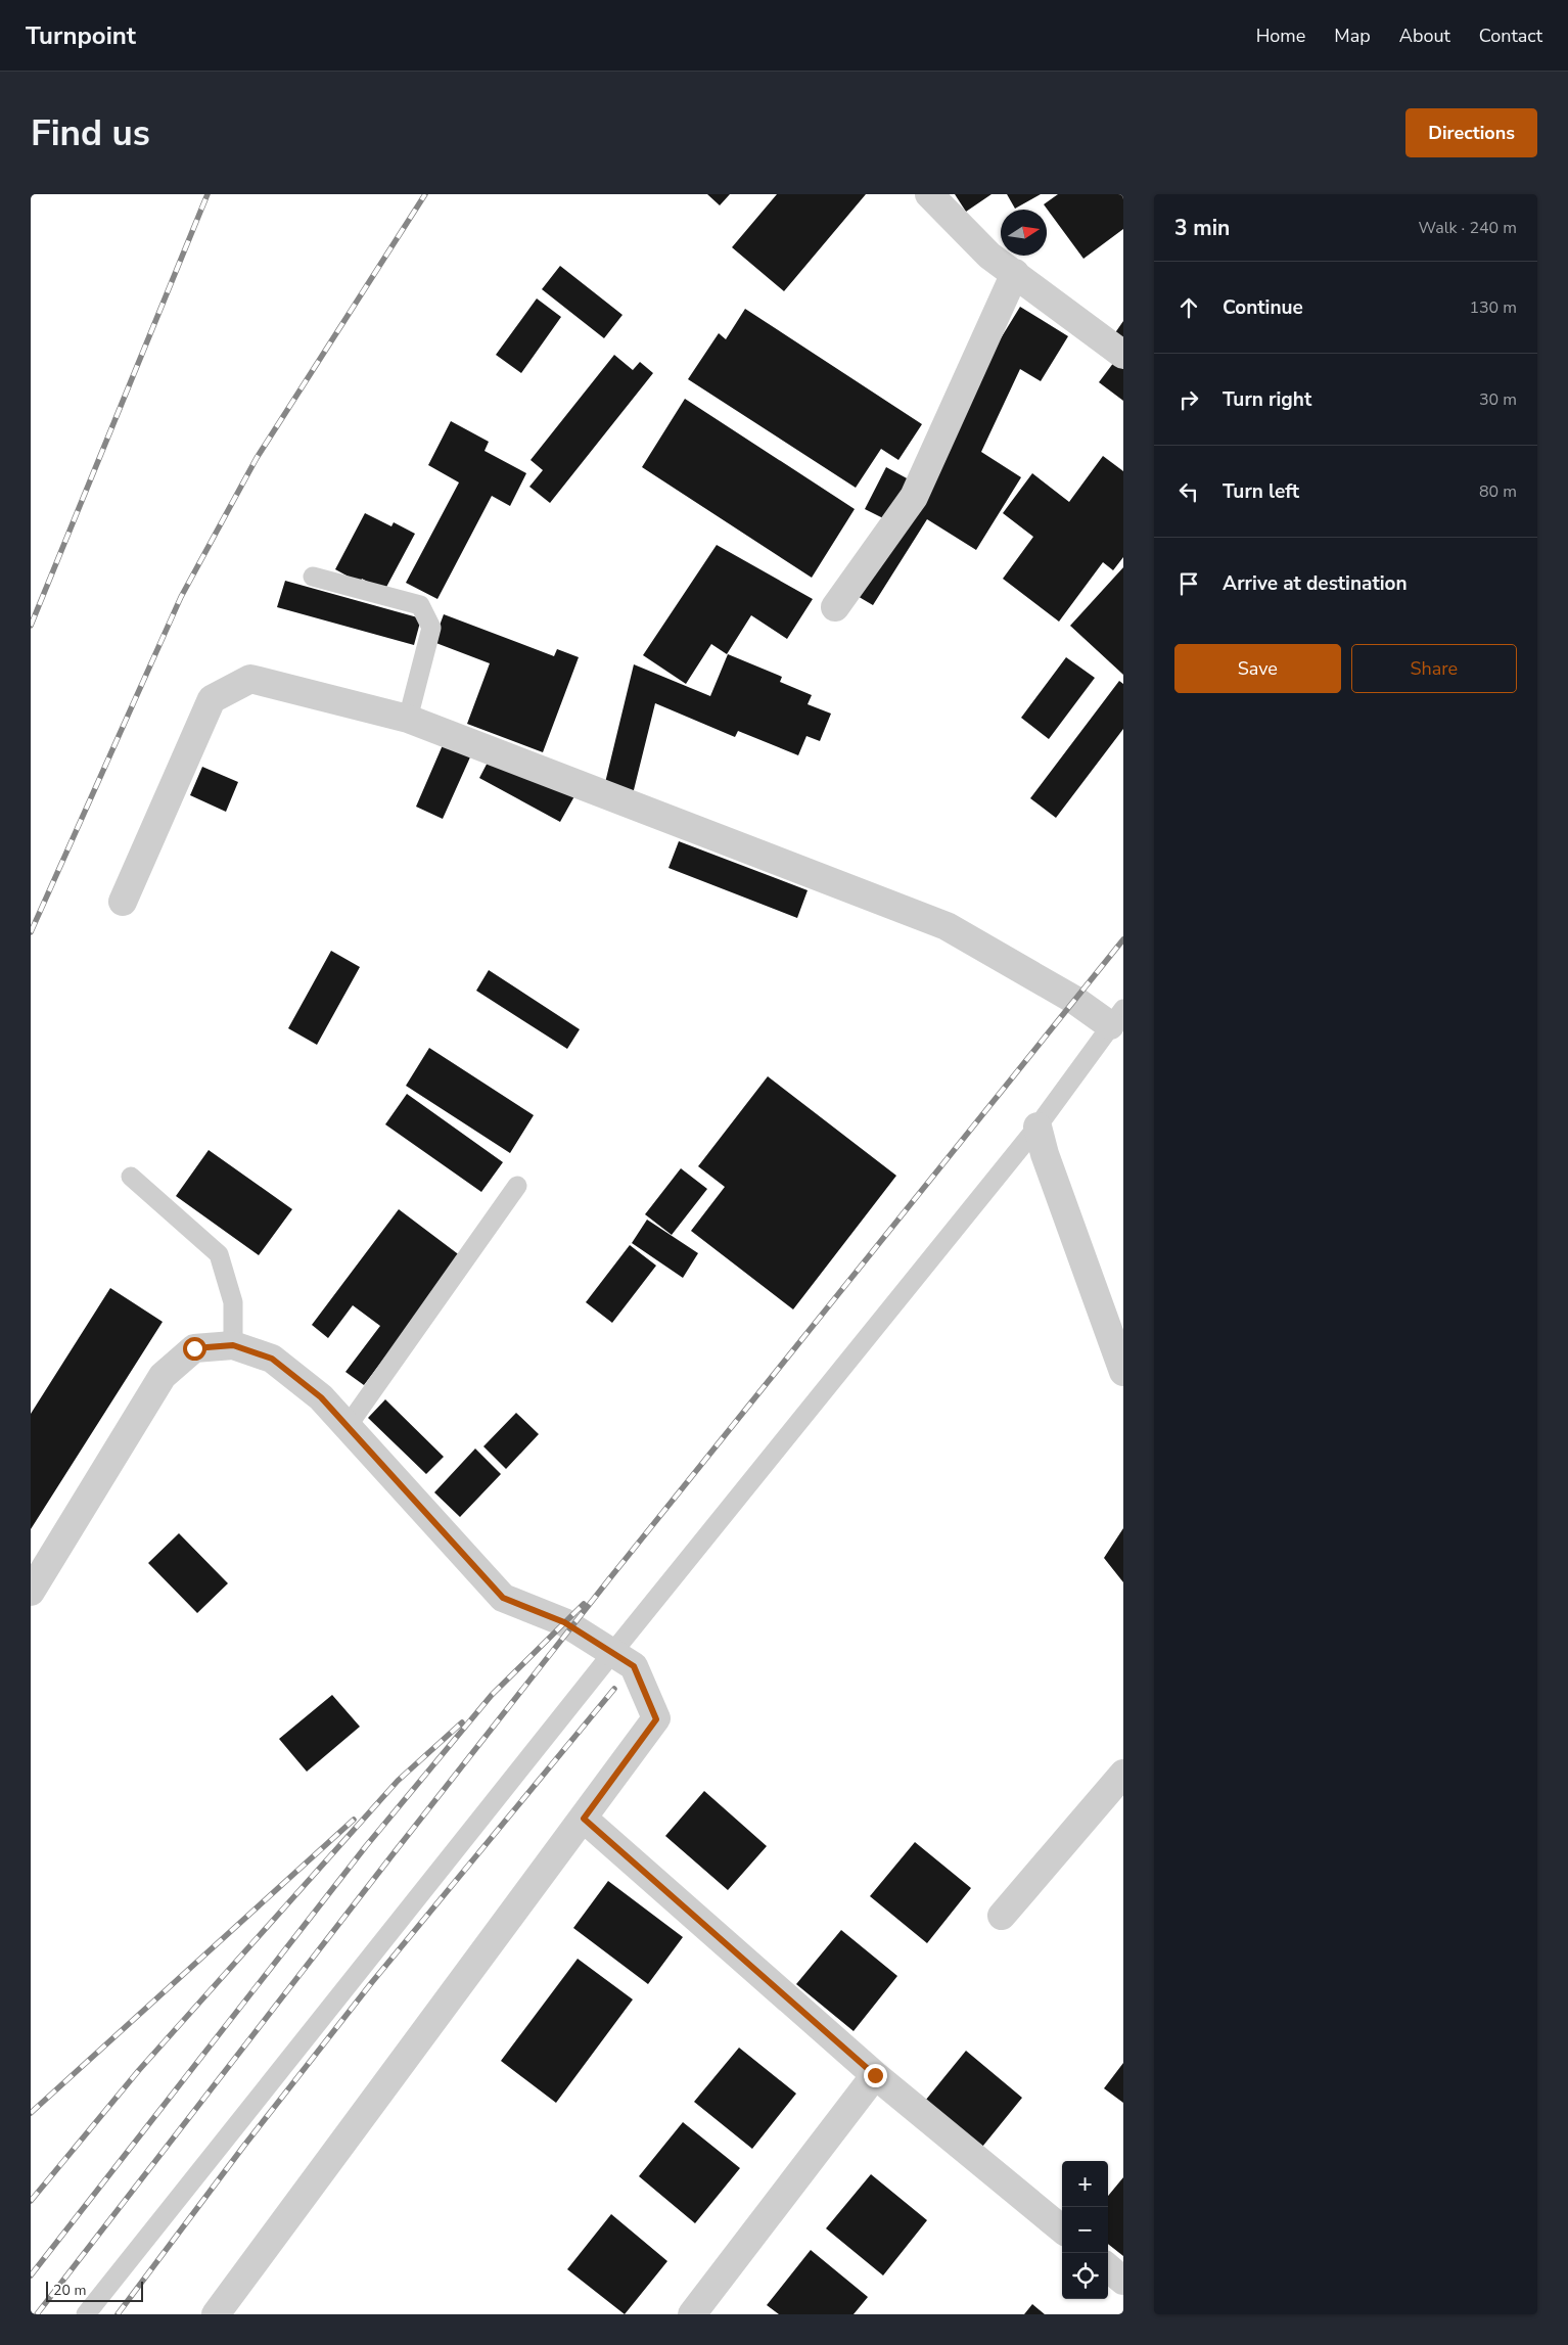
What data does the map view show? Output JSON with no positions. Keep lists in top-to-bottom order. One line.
{"scale_bar":"20 m","north":"right","page":{"header":"Turnpoint","nav":["Home","Map","About","Contact"],"buttons":["Directions",["Save","Share"]],"title":"Find us","heading":["3 min","Walk · 240 m"],"list":[["Continue","130 m"],["Turn right","30 m"],["Turn left","80 m"],"Arrive at destination"],"map_buttons":["+","−"],"scale":"20 m"}}
